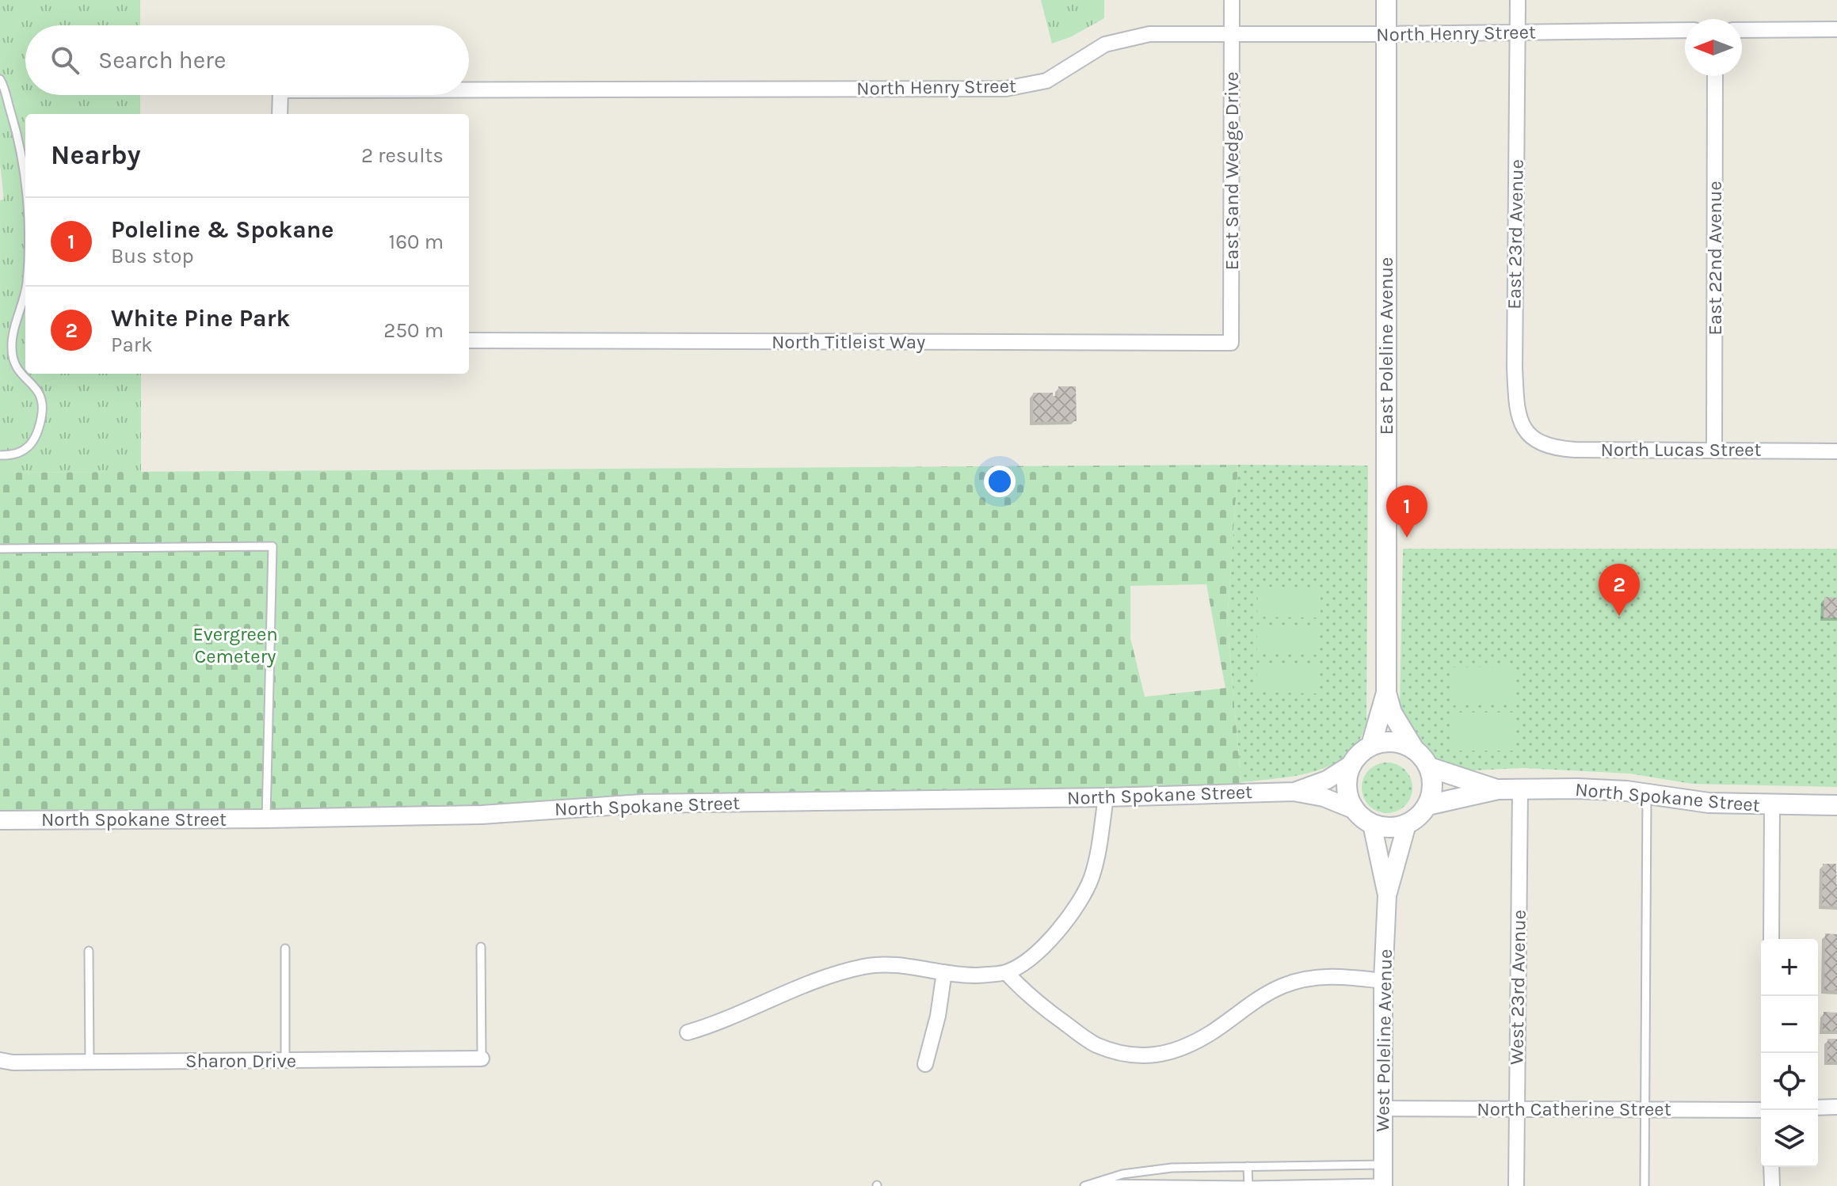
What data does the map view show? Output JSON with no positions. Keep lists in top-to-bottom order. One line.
{"streets":{"main road":["East Poleline Avenue","North Spokane Street"],"street":["North Henry Street","East Sand Wedge Drive","East 23rd Avenue","East 22nd Avenue","North Titleist Way","North Lucas Street","West 23rd Avenue","West Poleline Avenue","Sharon Drive","North Catherine Street"]},"crossings":[["North Henry Street","East Sand Wedge Drive"],["North Henry Street","East 23rd Avenue"],["North Henry Street","East Poleline Avenue"],["East Sand Wedge Drive","North Titleist Way"],["East 23rd Avenue","North Lucas Street"],["East 22nd Avenue","North Lucas Street"],["East Poleline Avenue","North Spokane Street"],["East Poleline Avenue","West Poleline Avenue"],["North Spokane Street","West 23rd Avenue"],["North Spokane Street","West Poleline Avenue"],["West 23rd Avenue","North Catherine Street"],["West Poleline Avenue","North Catherine Street"]],"parks":["Evergreen Cemetery"],"north":"left","page":{"search":"Search here","heading":["Nearby","2 results"],"list":[{"mark":"1","name":"Poleline & Spokane","note":"Bus stop","value":"160 m"},{"mark":"2","name":"White Pine Park","note":"Park","value":"250 m"}],"pins":["1","2"],"map_buttons":["+","−"]}}
